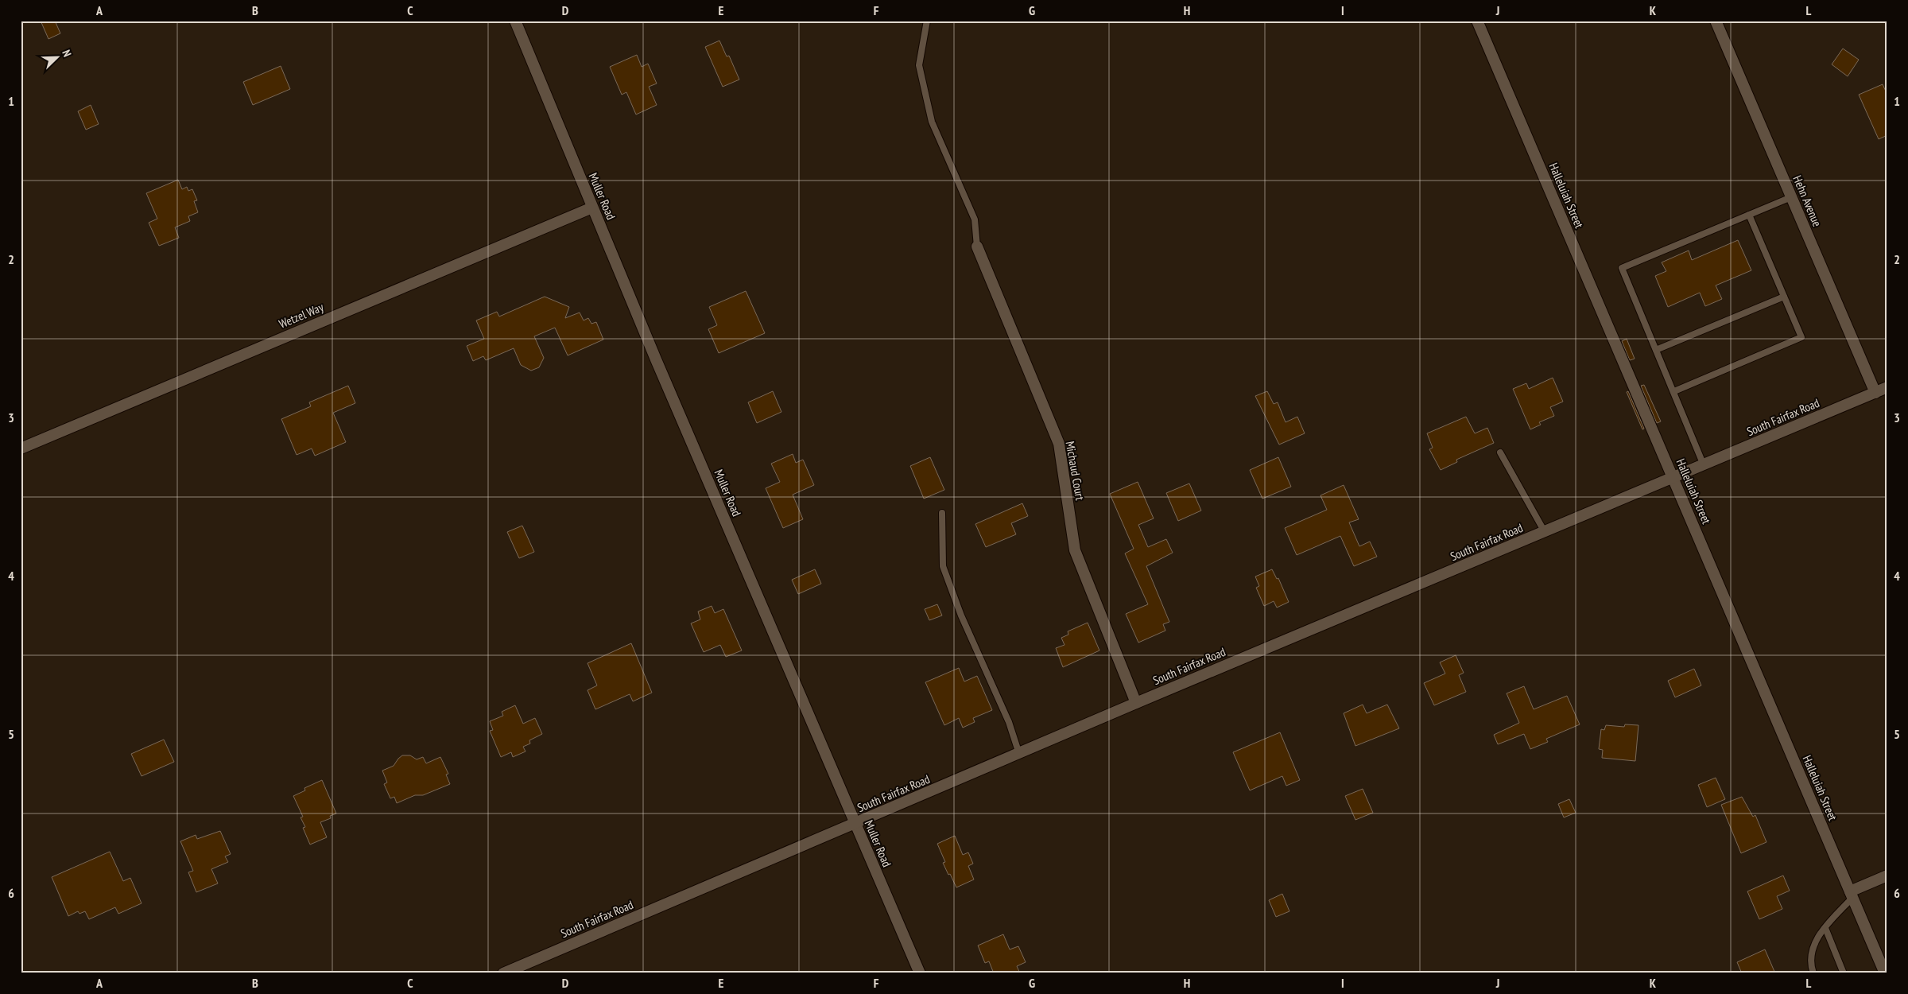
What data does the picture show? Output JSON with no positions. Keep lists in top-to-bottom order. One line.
{"streets":{"street":["Halleluiah Street","Muller Road","Hehn Avenue","Wetzel Way","South Fairfax Road","Michaud Court"]},"crossings":[["Halleluiah Street","South Fairfax Road"],["Muller Road","Wetzel Way"],["Muller Road","South Fairfax Road"],["Hehn Avenue","South Fairfax Road"],["South Fairfax Road","Michaud Court"]],"north":"top right","grid":{"columns":["A","B","C","D","E","F","G","H","I","J","K","L"],"rows":["1","2","3","4","5","6"]}}
